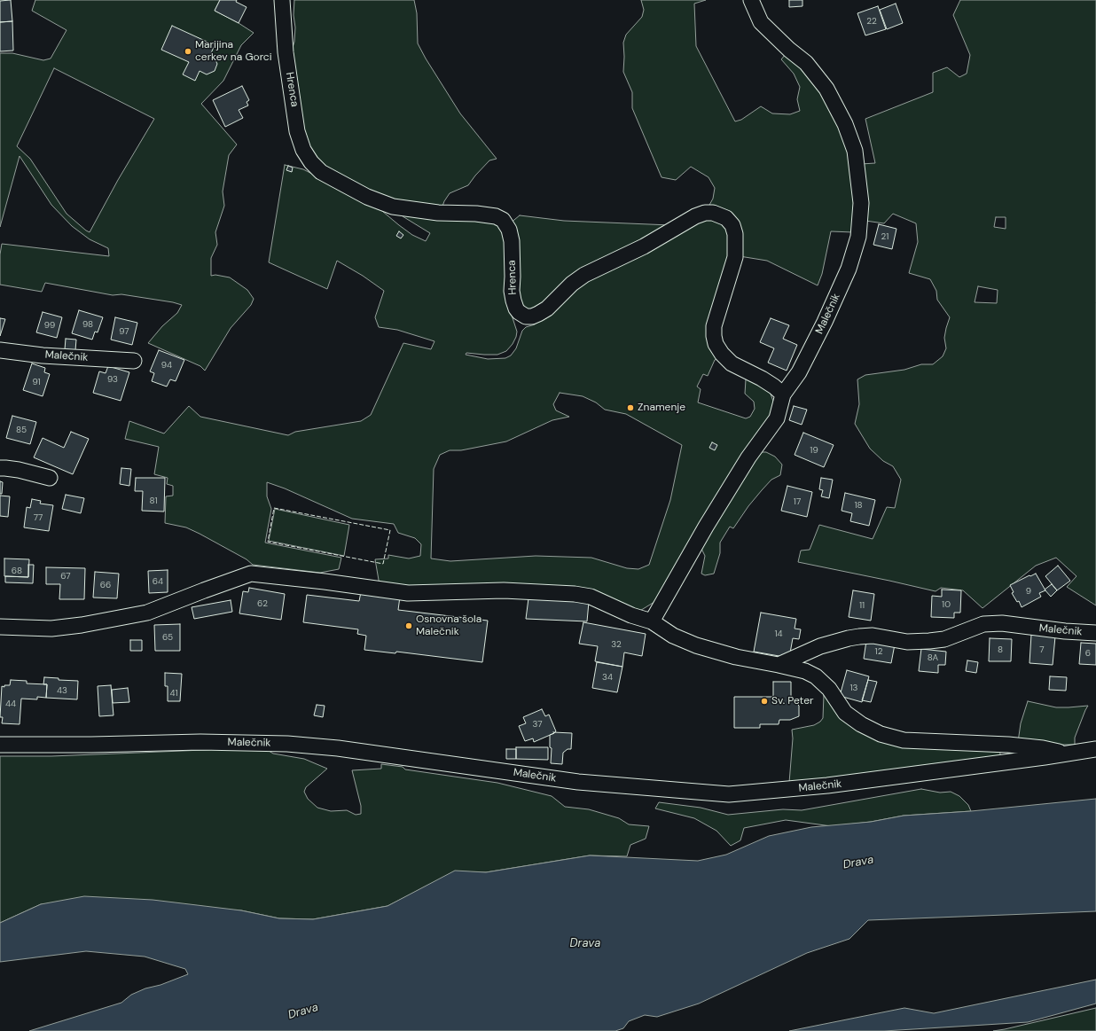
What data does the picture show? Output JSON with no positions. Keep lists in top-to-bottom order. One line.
{"streets":{"street":["Hrenca","Malečnik"]},"crossings":[["Hrenca","Malečnik"]],"water":["Drava"],"places":["Marijina cerkev na Gorci","Znamenje","Osnovna šola Malečnik","Sv. Peter"],"house_numbers":["22","21","98","99","97","94","93","91","85","19","81","17","18","77","68","67","64","66","9","62","10","11","14","65","32","8","7","12","6","8A","34","13","43","41","44","37"]}
